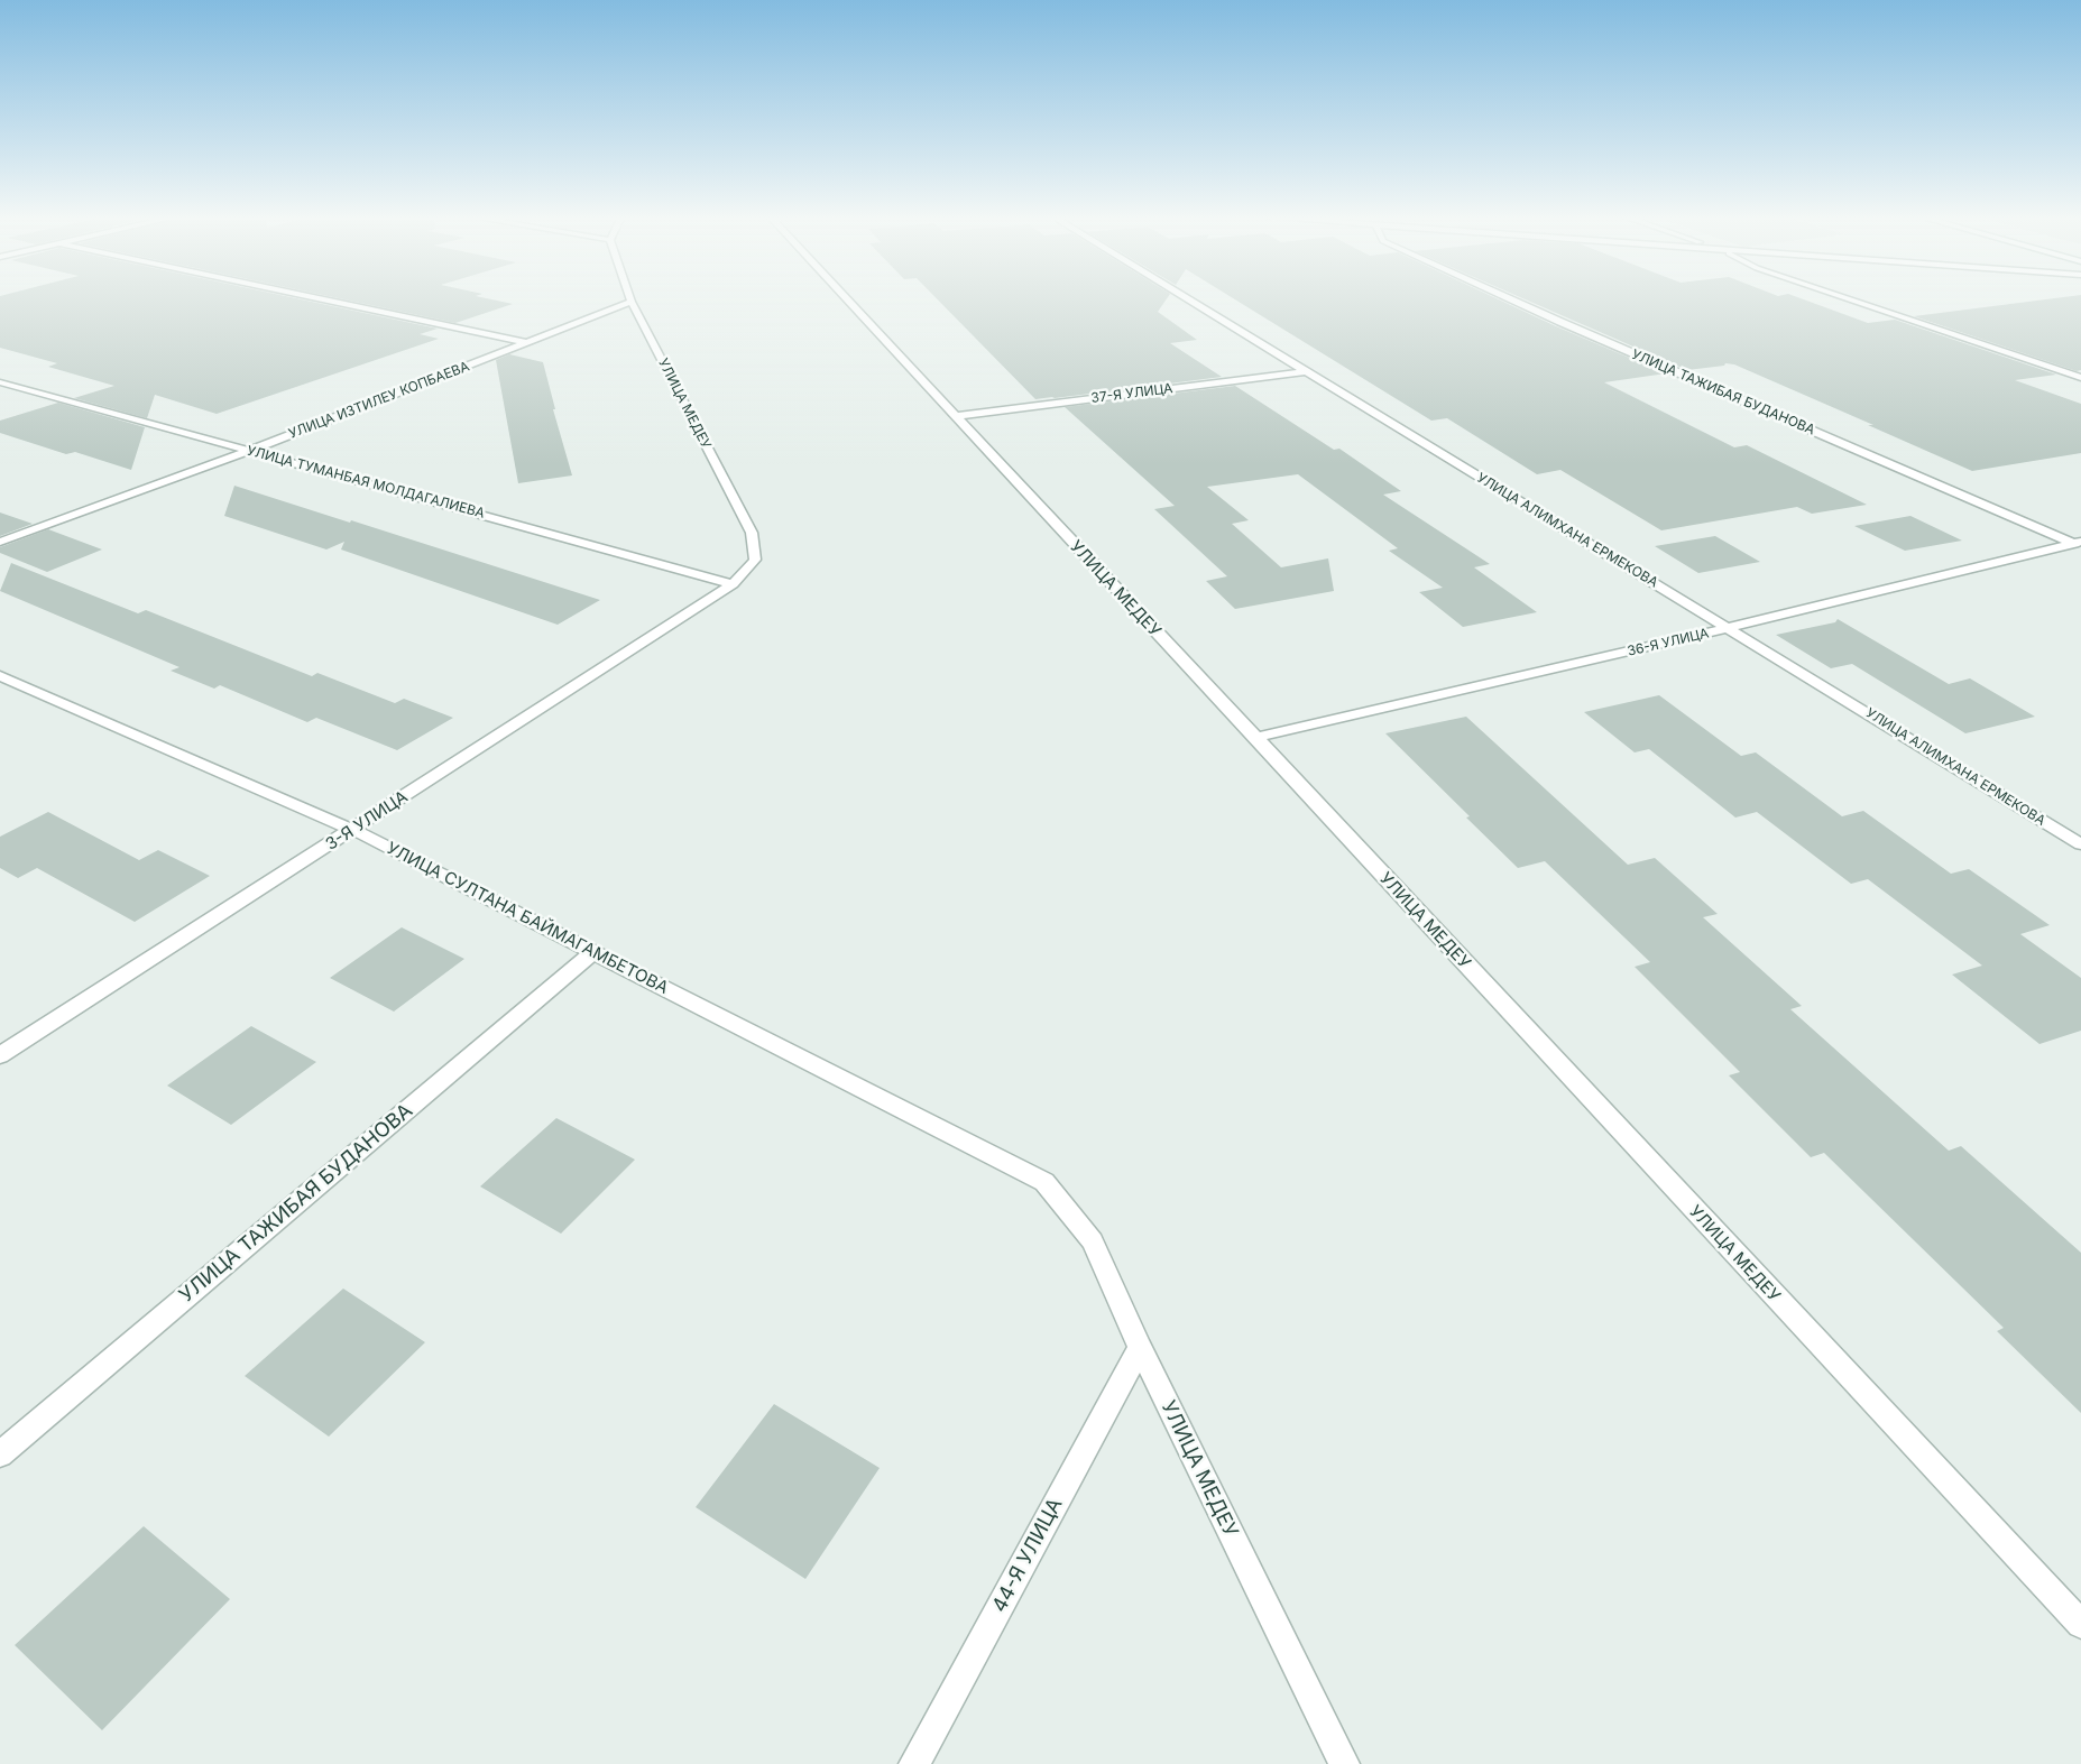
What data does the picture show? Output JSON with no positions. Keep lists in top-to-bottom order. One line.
{"streets":{"street":["УЛИЦА ТАЖИБАЯ БУДАНОВА","37-Я УЛИЦА","УЛИЦА ИЗТИЛЕУ КОПБАЕВА","УЛИЦА МЕДЕУ","УЛИЦА ТУМАНБАЯ МОЛДАГАЛИЕВА","УЛИЦА АЛИМХАНА ЕРМЕКОВА","36-Я УЛИЦА","3-Я УЛИЦА","УЛИЦА СУЛТАНА БАЙМАГАМБЕТОВА","44-Я УЛИЦА"]},"crossings":[["УЛИЦА ТАЖИБАЯ БУДАНОВА","36-Я УЛИЦА"],["УЛИЦА ТАЖИБАЯ БУДАНОВА","УЛИЦА СУЛТАНА БАЙМАГАМБЕТОВА"],["37-Я УЛИЦА","УЛИЦА МЕДЕУ"],["37-Я УЛИЦА","УЛИЦА АЛИМХАНА ЕРМЕКОВА"],["УЛИЦА ИЗТИЛЕУ КОПБАЕВА","УЛИЦА МЕДЕУ"],["УЛИЦА ИЗТИЛЕУ КОПБАЕВА","УЛИЦА ТУМАНБАЯ МОЛДАГАЛИЕВА"],["УЛИЦА МЕДЕУ","УЛИЦА ТУМАНБАЯ МОЛДАГАЛИЕВА"],["УЛИЦА МЕДЕУ","36-Я УЛИЦА"],["УЛИЦА МЕДЕУ","3-Я УЛИЦА"],["УЛИЦА МЕДЕУ","УЛИЦА СУЛТАНА БАЙМАГАМБЕТОВА"],["УЛИЦА МЕДЕУ","44-Я УЛИЦА"],["УЛИЦА ТУМАНБАЯ МОЛДАГАЛИЕВА","3-Я УЛИЦА"],["УЛИЦА АЛИМХАНА ЕРМЕКОВА","36-Я УЛИЦА"],["3-Я УЛИЦА","УЛИЦА СУЛТАНА БАЙМАГАМБЕТОВА"]]}
